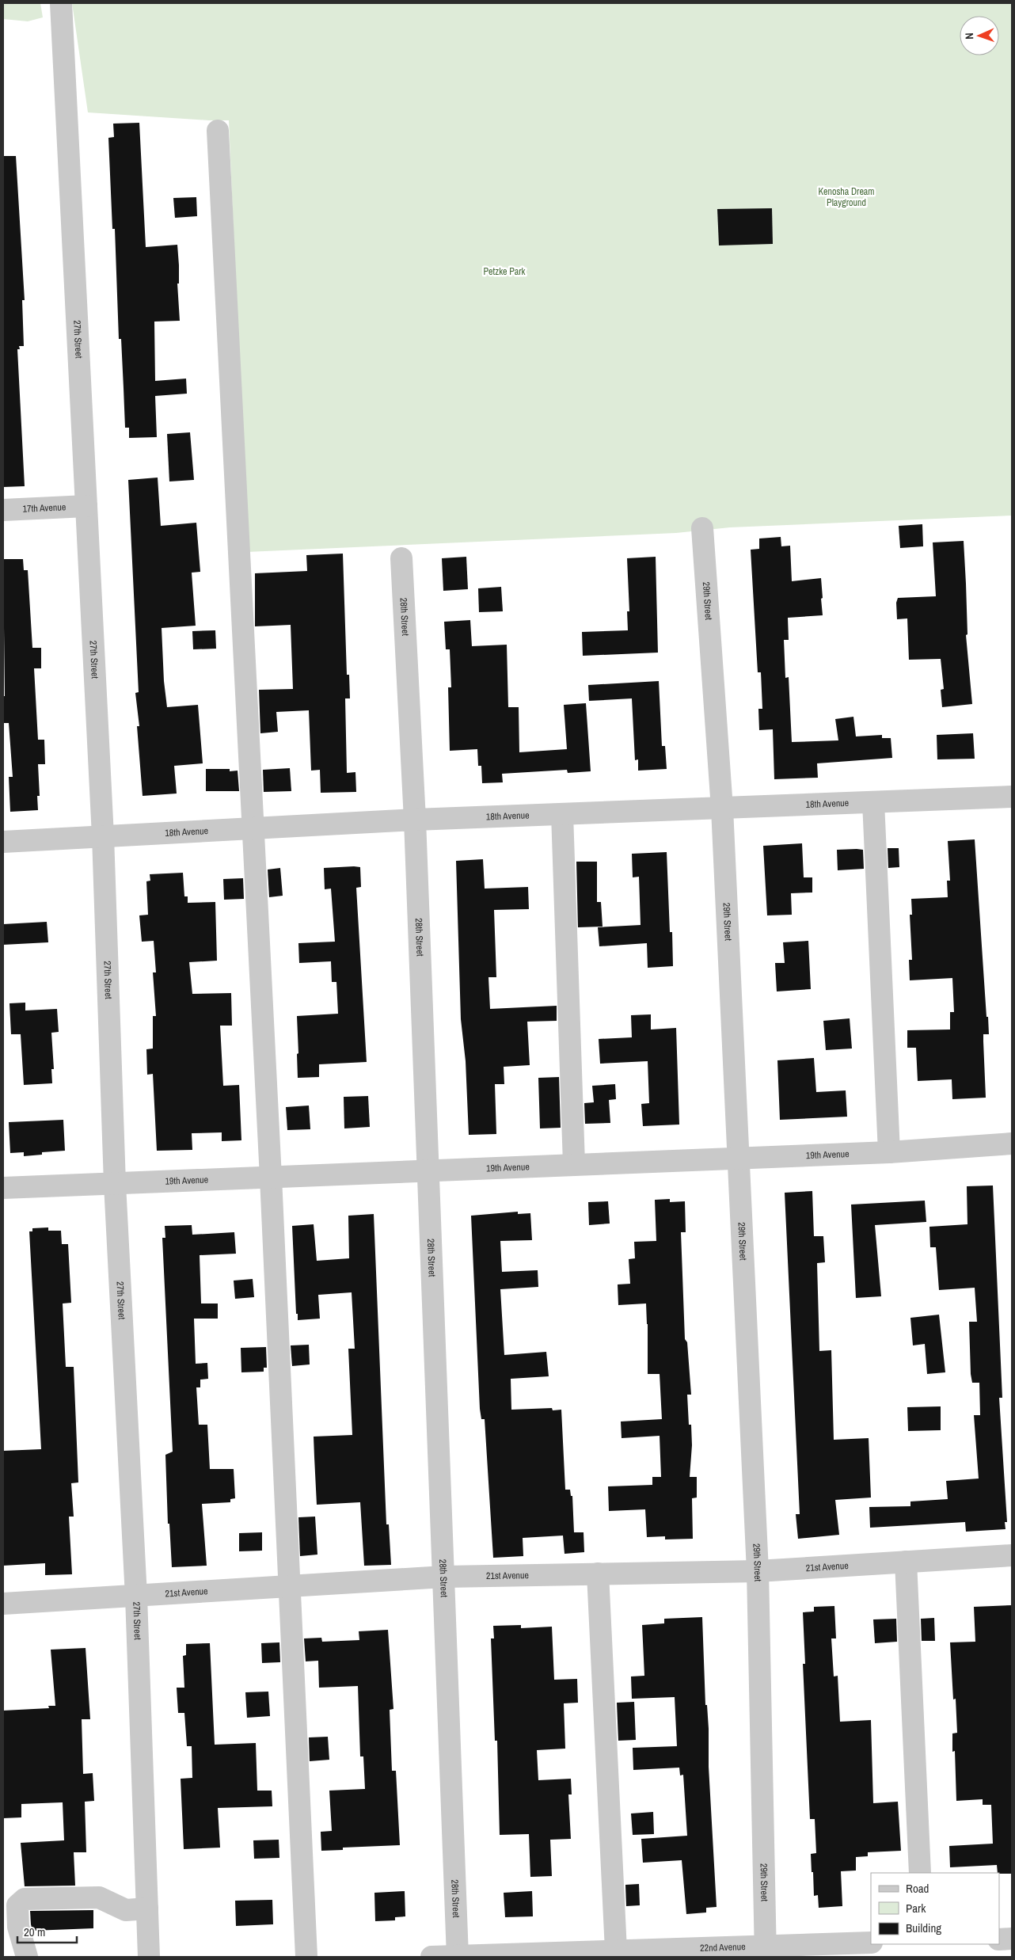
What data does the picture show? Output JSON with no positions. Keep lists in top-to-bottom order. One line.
{"streets":{"street":["27th Street","17th Avenue","29th Street","28th Street","18th Avenue","19th Avenue","21st Avenue","22nd Avenue"]},"crossings":[["27th Street","17th Avenue"],["27th Street","18th Avenue"],["27th Street","19th Avenue"],["27th Street","21st Avenue"],["29th Street","18th Avenue"],["29th Street","19th Avenue"],["29th Street","21st Avenue"],["29th Street","22nd Avenue"],["28th Street","18th Avenue"],["28th Street","19th Avenue"],["28th Street","21st Avenue"],["28th Street","22nd Avenue"]],"parks":["Kenosha Dream Playground","Petzke Park"],"legend":["Road","Park","Building"],"scale_bar":"20 m","north":"left"}
